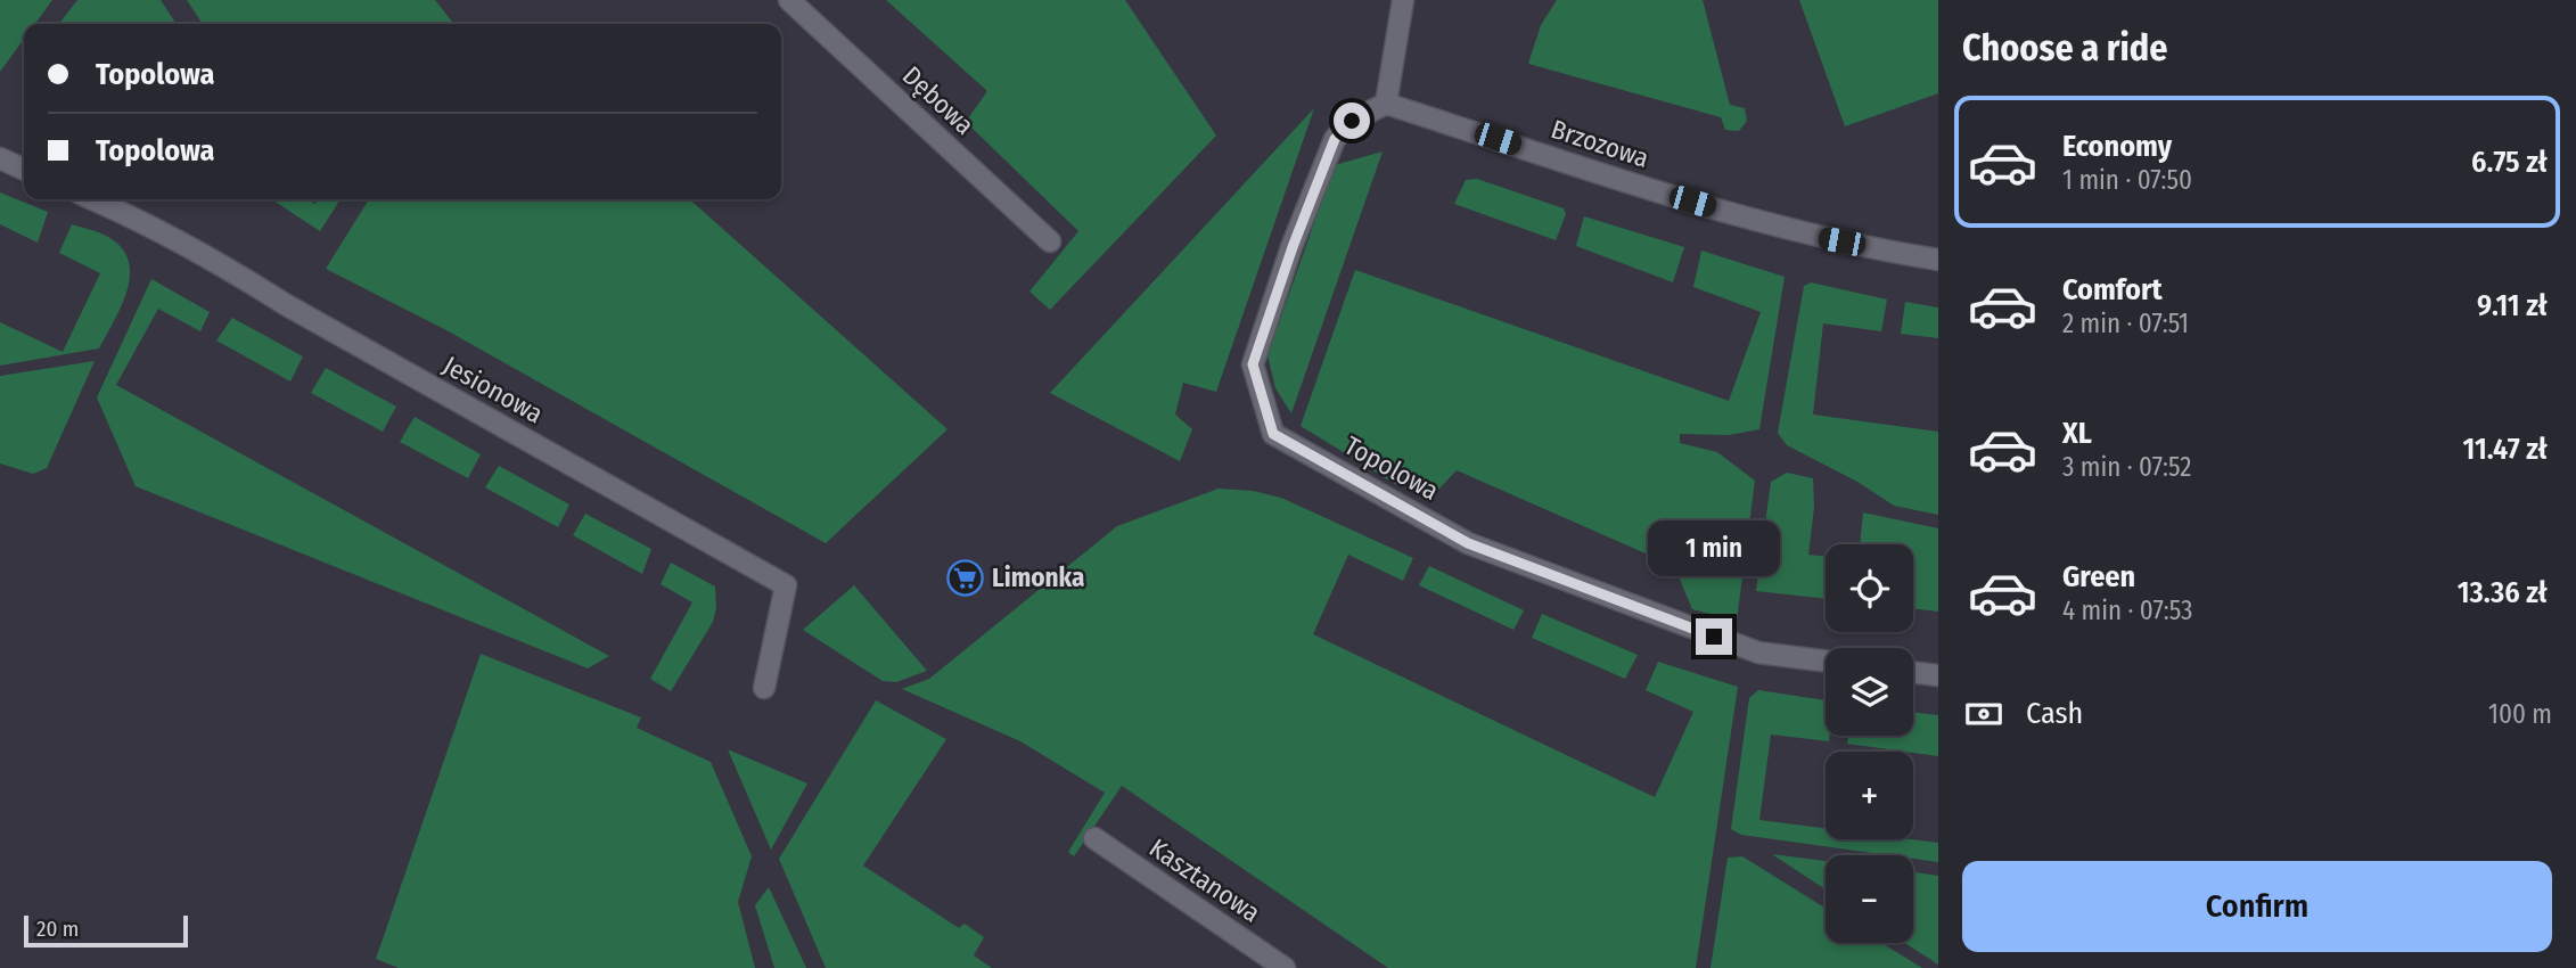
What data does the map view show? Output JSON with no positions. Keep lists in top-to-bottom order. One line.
{"streets":{"street":["Dębowa","Brzozowa","Jesionowa","Topolowa","Kasztanowa"]},"crossings":[["Brzozowa","Topolowa"]],"places":{"supermarket":["Limonka"]},"scale_bar":"20 m","page":{"heading":"Choose a ride","banner":["Topolowa","Topolowa"],"list":[{"name":"Economy","note":"1 min · 07:50","value":"6.75 zł"},{"name":"Comfort","note":"2 min · 07:51","value":"9.11 zł"},{"name":"XL","note":"3 min · 07:52","value":"11.47 zł"},{"name":"Green","note":"4 min · 07:53","value":"13.36 zł"}],"bubble":"1 min","map_buttons":["+","−"],"pay":["Cash","100 m"],"buttons":"Confirm","scale":"20 m"}}
